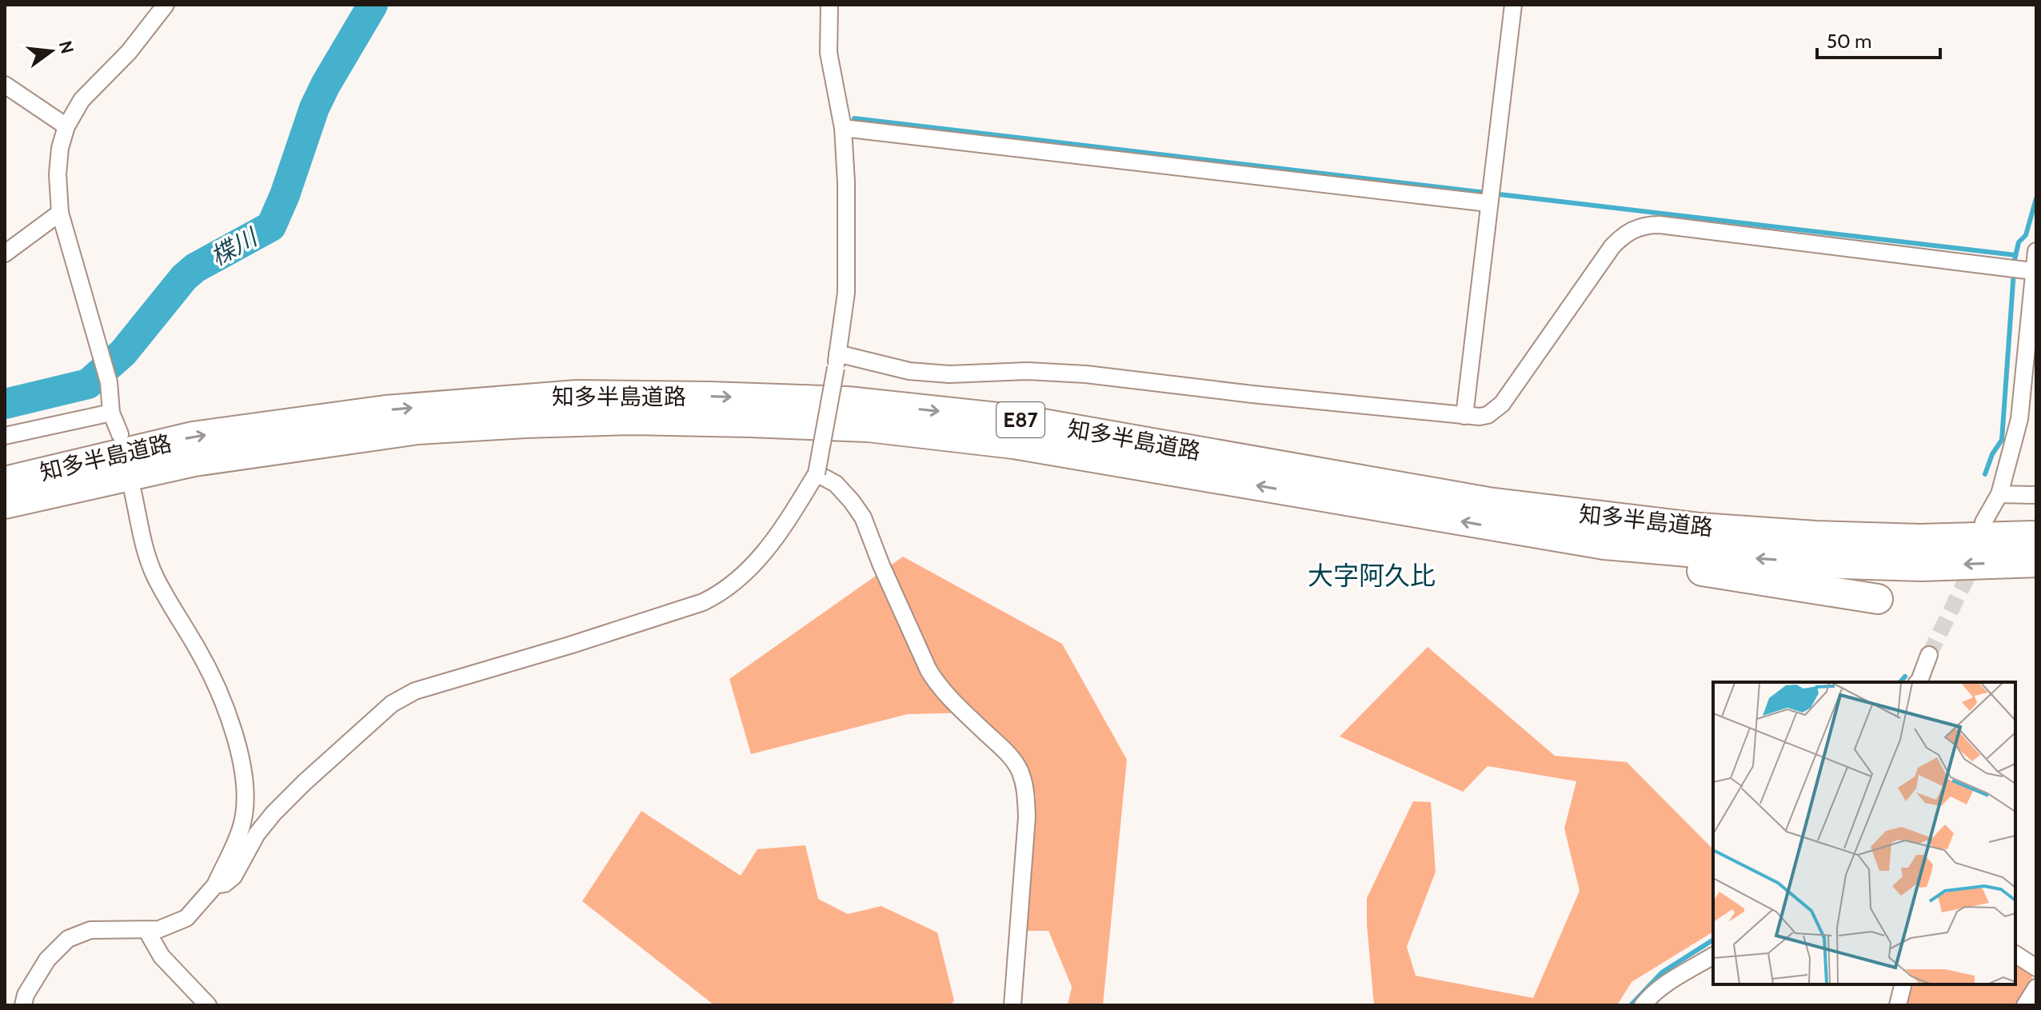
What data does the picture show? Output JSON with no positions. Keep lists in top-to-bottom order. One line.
{"streets":{"highway":["知多半島道路","E87"]},"districts":["大字阿久比"],"water":["楪川"],"scale_bar":"50 m","north":"right"}
